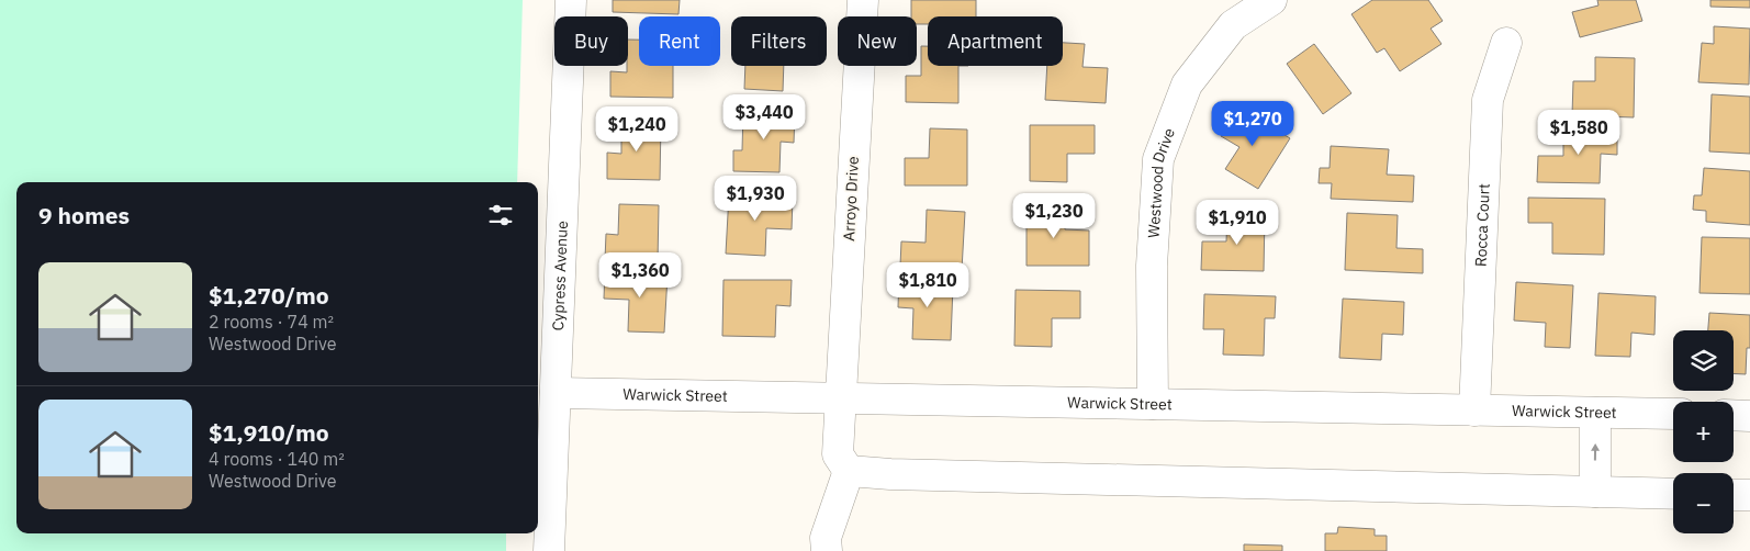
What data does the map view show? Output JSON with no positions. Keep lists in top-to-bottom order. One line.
{"streets":{"street":["Westwood Drive","Arroyo Drive","Rocca Court","Cypress Avenue","Warwick Street"]},"crossings":[["Westwood Drive","Warwick Street"],["Arroyo Drive","Warwick Street"],["Rocca Court","Warwick Street"],["Cypress Avenue","Warwick Street"]],"page":{"chip":["Buy","Rent","Filters","New","Apartment"],"price":["$3,440","$1,270","$1,240","$1,580","$1,930","$1,230","$1,910","$1,360","$1,810"],"heading":"9 homes","list":[{"name":"$1,270/mo","note":"2 rooms · 74 m² · Westwood Drive"},{"name":"$1,910/mo","note":"4 rooms · 140 m² · Westwood Drive"}],"map_buttons":["+","−"]}}
